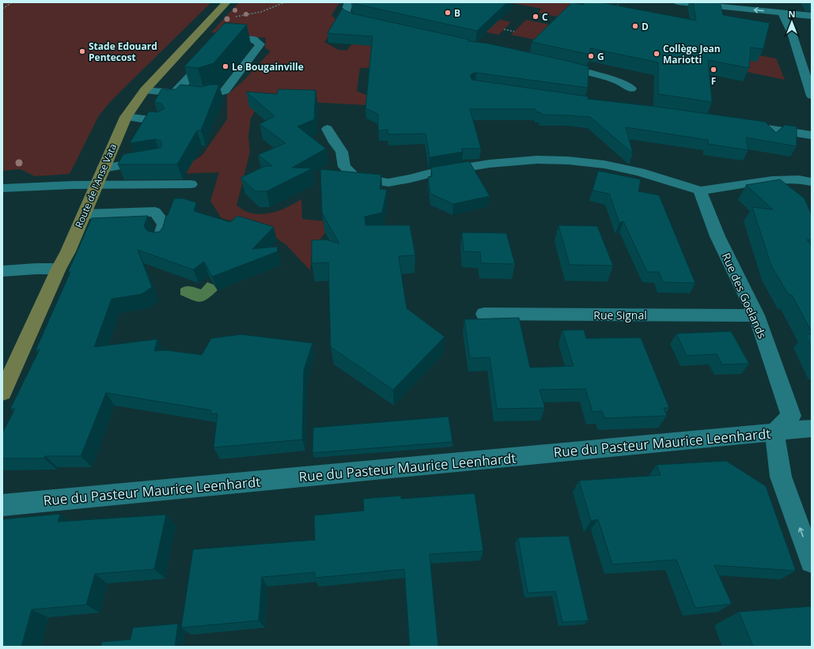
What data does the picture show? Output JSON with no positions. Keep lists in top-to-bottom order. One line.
{"streets":{"main road":["Route de l'Anse Vata"],"street":["Rue des Goelands","Rue Signal","Rue du Pasteur Maurice Leenhardt"]},"crossings":[["Rue des Goelands","Rue Signal"],["Rue des Goelands","Rue du Pasteur Maurice Leenhardt"]],"places":["B","C","D","Stade Edouard Pentecost","Collège Jean Mariotti","G","Le Bougainville","F"],"north":"top"}
